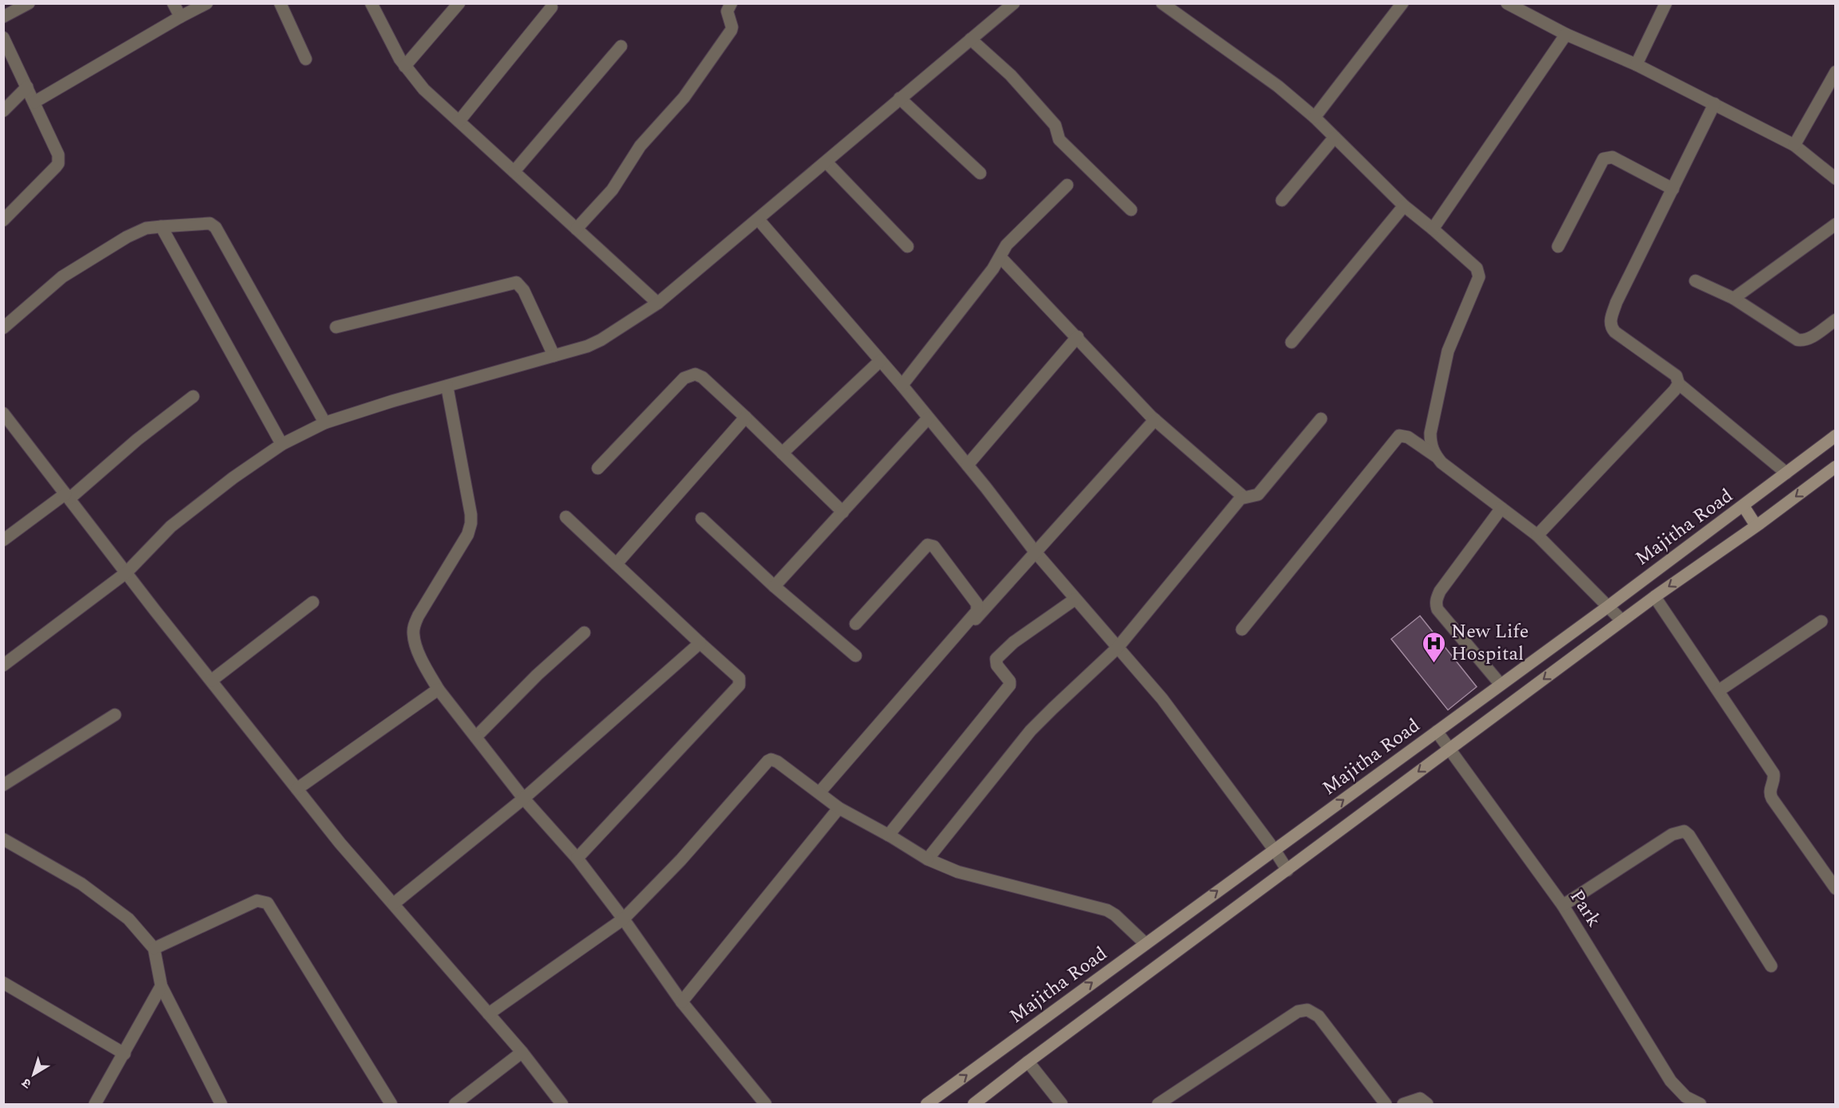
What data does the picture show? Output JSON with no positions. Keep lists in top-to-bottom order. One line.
{"streets":{"main road":["Majitha Road"],"street":["Park"]},"crossings":[["Majitha Road","Park"]],"places":{"hospital":["New Life Hospital"]},"north":"bottom left"}
